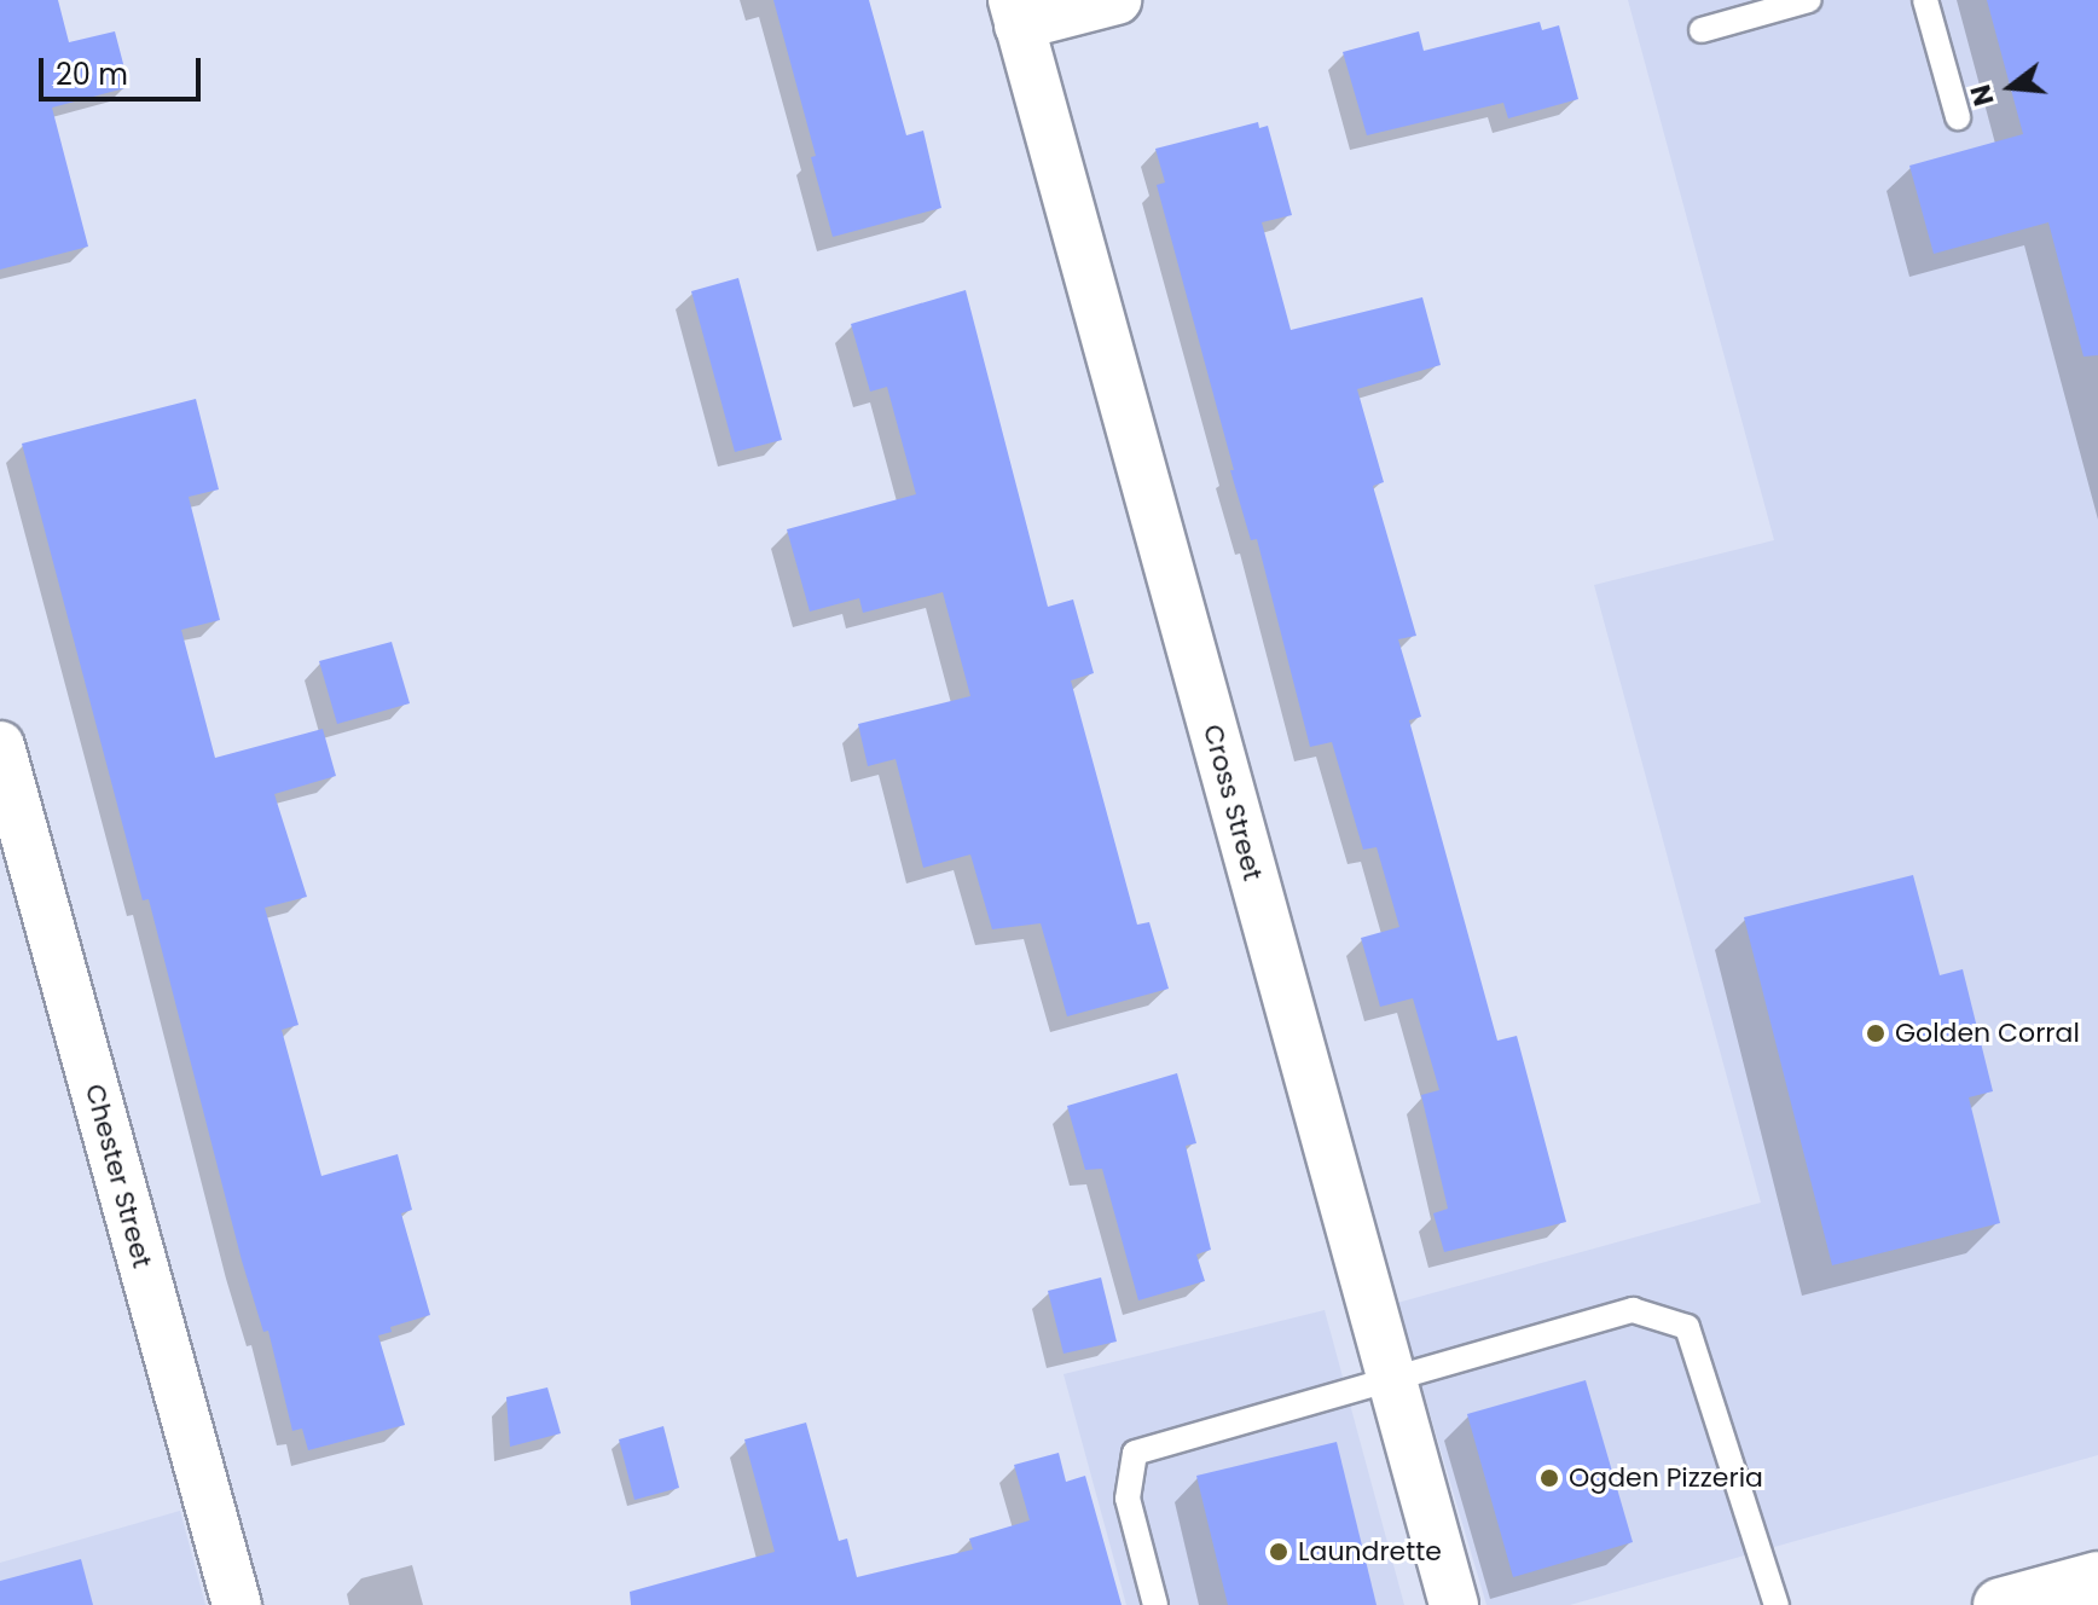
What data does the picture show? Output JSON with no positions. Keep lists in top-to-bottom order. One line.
{"streets":{"street":["Cross Street","Chester Street"]},"places":["Golden Corral","Ogden Pizzeria","Laundrette"],"scale_bar":"20 m","north":"left"}
